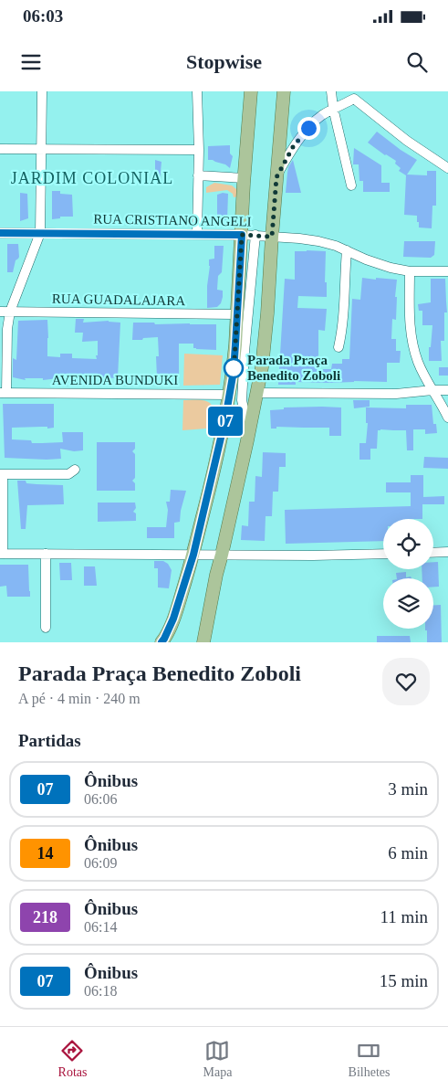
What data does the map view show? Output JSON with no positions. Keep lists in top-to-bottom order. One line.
{"streets":{"street":["RUA CRISTIANO ANGELI","RUA GUADALAJARA","AVENIDA BUNDUKI"]},"districts":["JARDIM COLONIAL"],"places":["Parada Praça Benedito Zoboli"],"lines":["bus line 07"],"page":{"status":"06:03","header":"Stopwise","on_map":"07","heading":[["Parada Praça Benedito Zoboli","A pé · 4 min · 240 m"],"Partidas"],"list":[{"mark":"07","name":"Ônibus","note":"06:06","value":"3 min"},{"mark":"14","name":"Ônibus","note":"06:09","value":"6 min"},{"mark":"218","name":"Ônibus","note":"06:14","value":"11 min"},{"mark":"07","name":"Ônibus","note":"06:18","value":"15 min"}],"tabs":["Rotas","Mapa","Bilhetes"]}}
